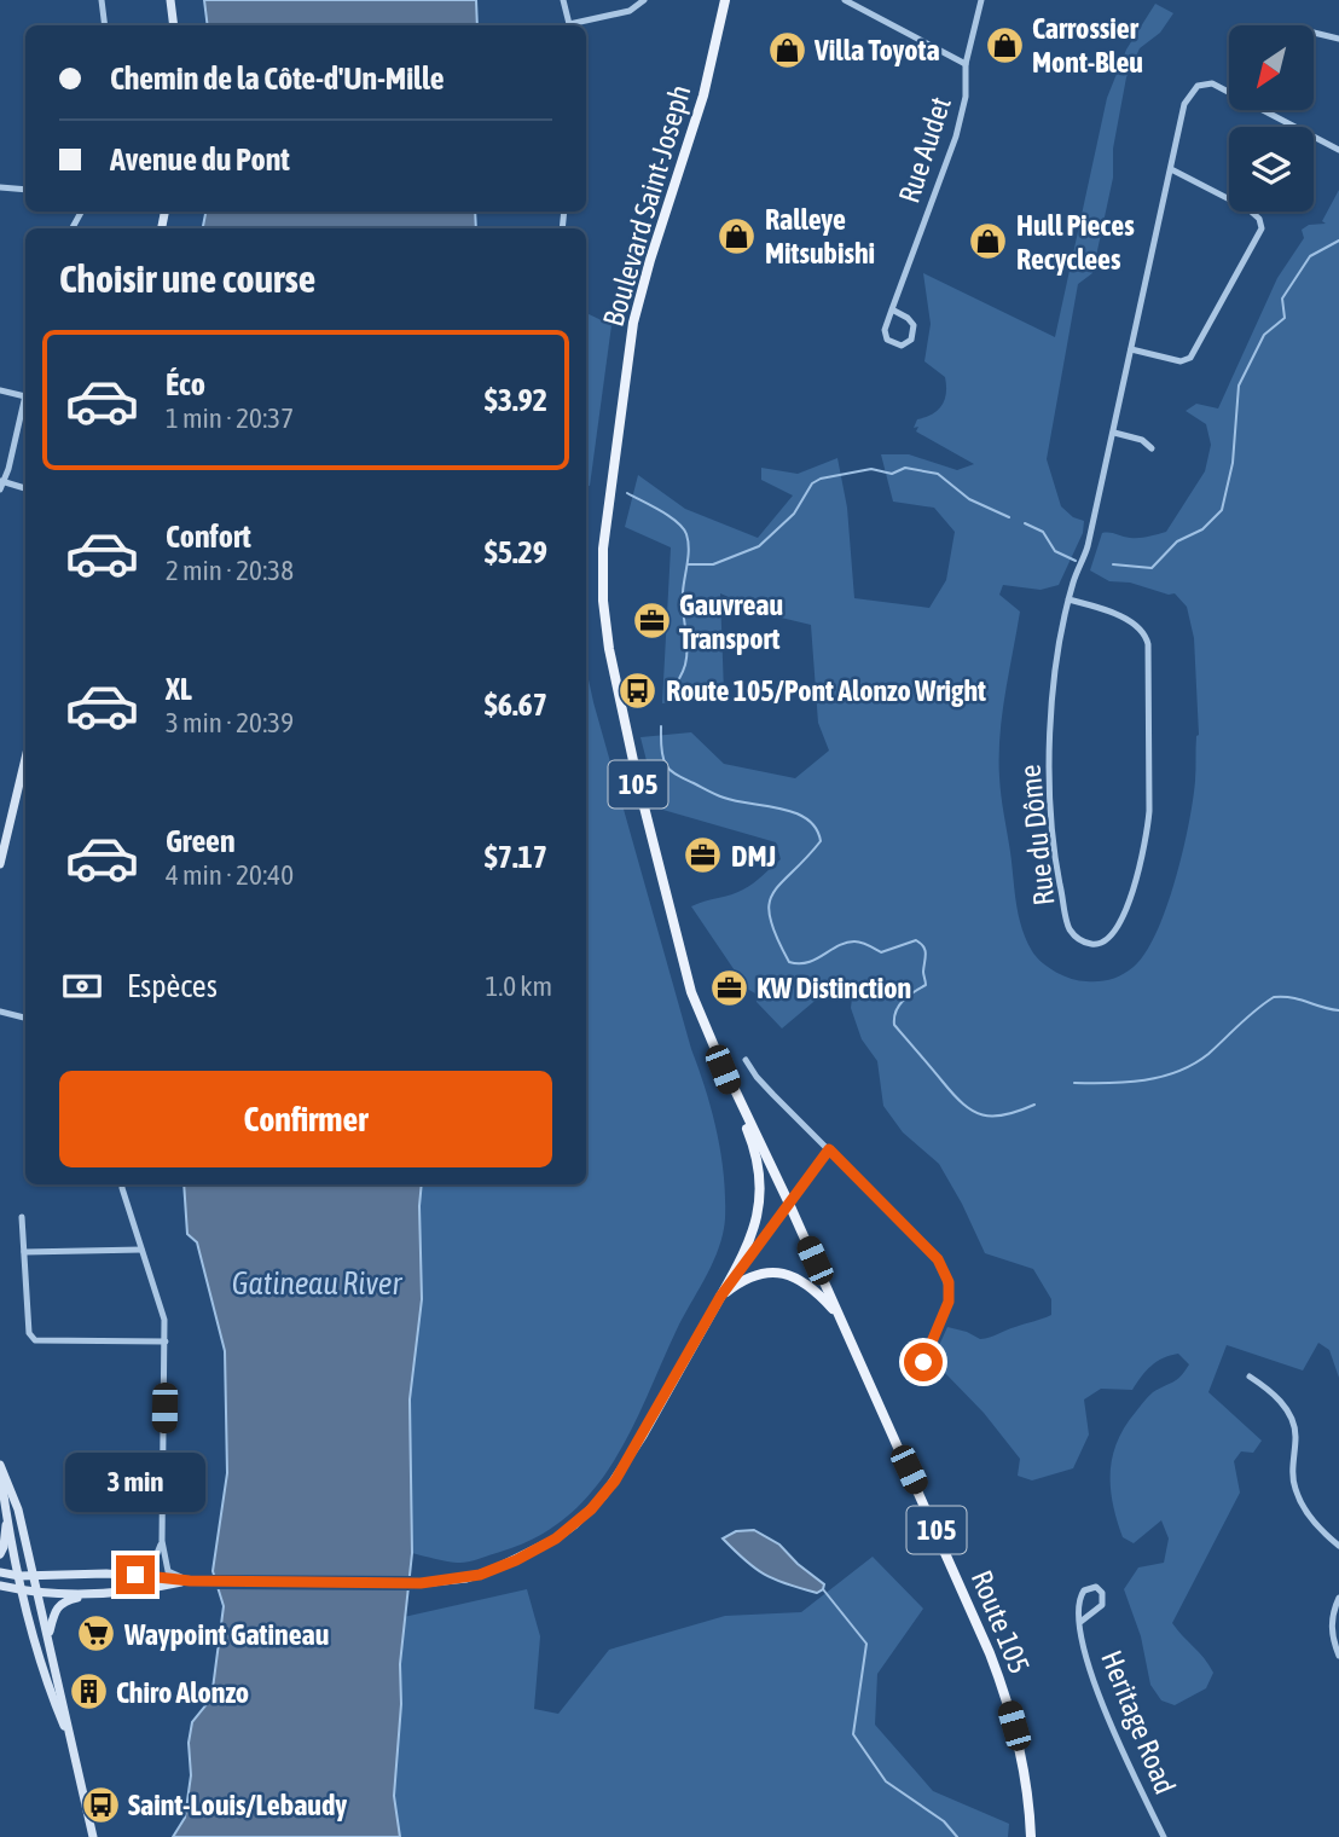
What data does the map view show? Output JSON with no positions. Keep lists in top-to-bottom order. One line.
{"streets":{"main road":["Boulevard Saint-Joseph","105","Route 105"],"street":["Rue Audet","Rue du Dôme","Heritage Road"]},"crossings":[["Boulevard Saint-Joseph","Route 105"]],"water":["Gatineau River"],"places":{"shop":["Carrossier Mont-Bleu","Villa Toyota","Ralleye Mitsubishi","Hull Pieces Recyclees"],"office":["Gauvreau Transport","DMJ","KW Distinction"],"bus stop":["Route 105/Pont Alonzo Wright","Saint-Louis/Lebaudy"],"supermarket":["Waypoint Gatineau"],"building":["Chiro Alonzo"]},"north":"bottom left","page":{"banner":["Chemin de la Côte-d'Un-Mille","Avenue du Pont"],"heading":"Choisir une course","list":[{"name":"Éco","note":"1 min · 20:37","value":"$3.92"},{"name":"Confort","note":"2 min · 20:38","value":"$5.29"},{"name":"XL","note":"3 min · 20:39","value":"$6.67"},{"name":"Green","note":"4 min · 20:40","value":"$7.17"}],"pay":["Espèces","1.0 km"],"buttons":"Confirmer","bubble":"3 min"}}
